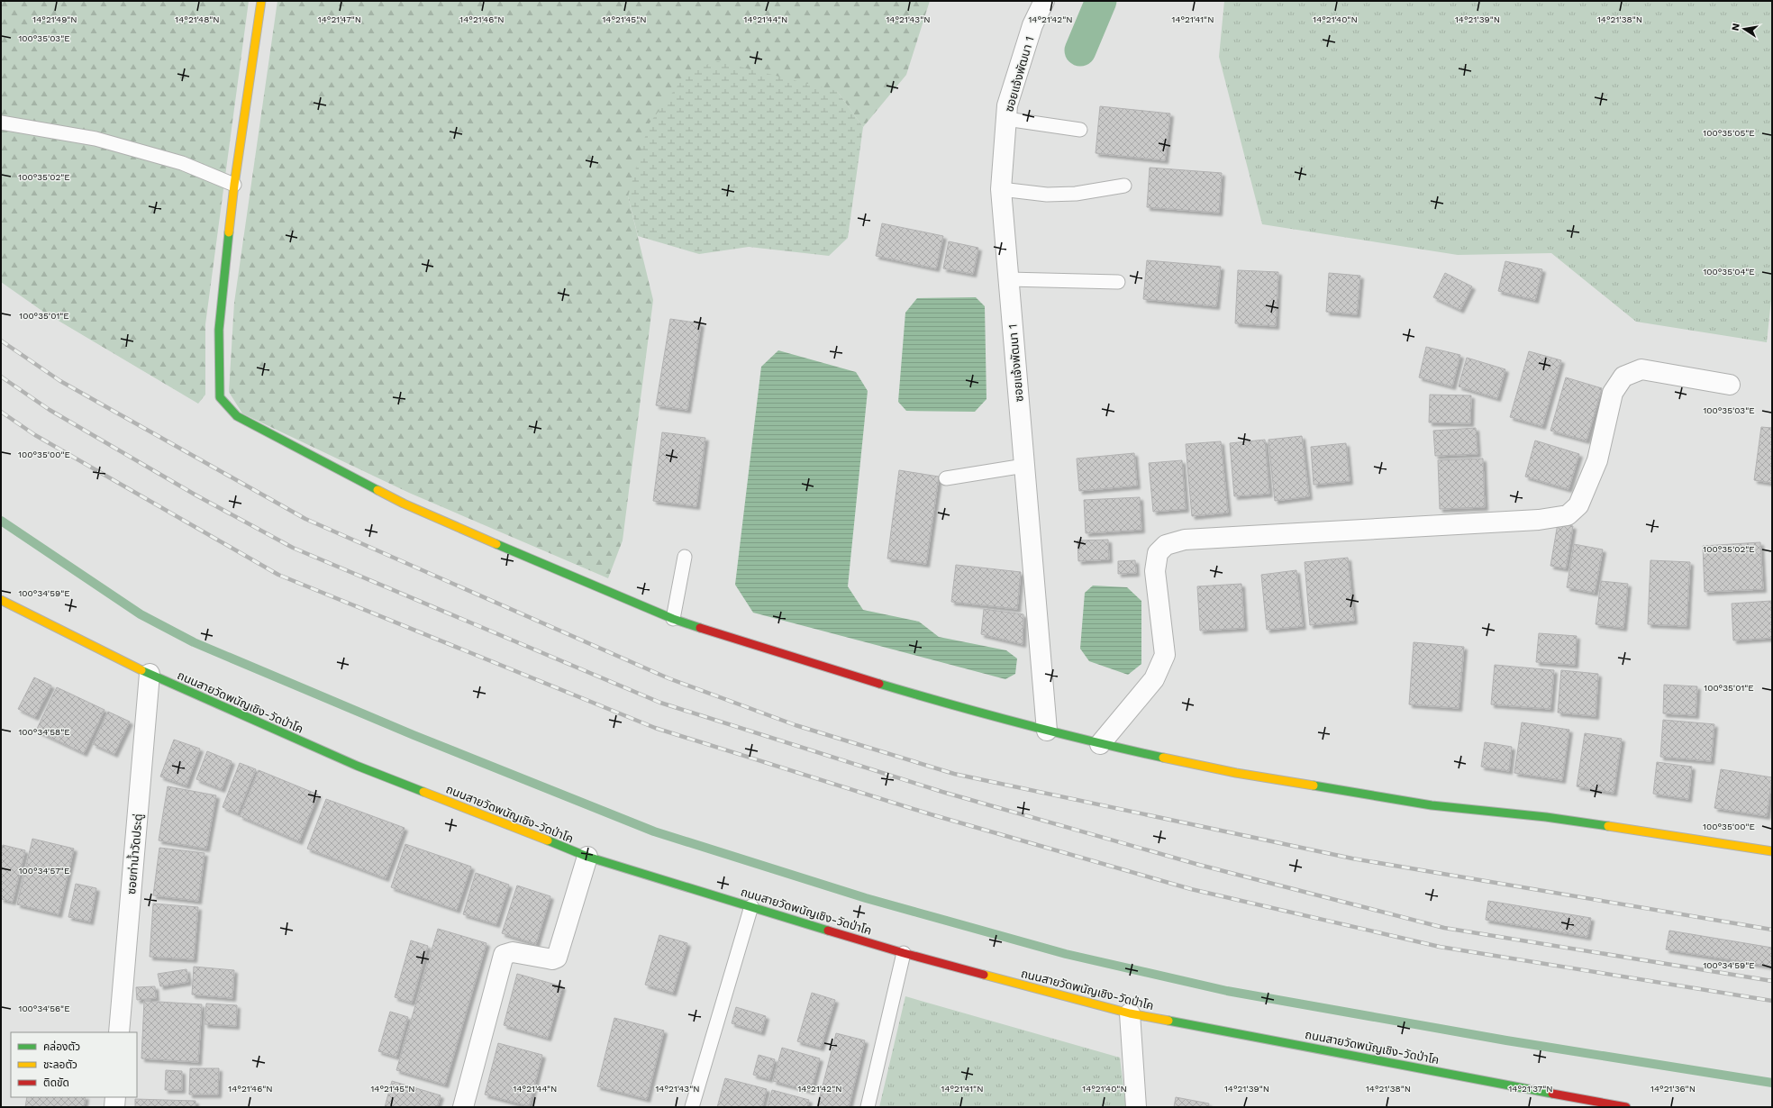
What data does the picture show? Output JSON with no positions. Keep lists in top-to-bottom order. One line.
{"streets":{"street":["ซอยแจ้งพัฒนา 1","ถนนสายวัดพนัญเชิง-วัดป่าโค","ซอยท่าน้ำวัดประดู่"]},"crossings":[["ถนนสายวัดพนัญเชิง-วัดป่าโค","ซอยท่าน้ำวัดประดู่"]],"legend":["คล่องตัว","ชะลอตัว","ติดขัด"],"north":"left","coordinates":["14°21'49\"N","14°21'48\"N","14°21'47\"N","14°21'46\"N","14°21'45\"N","14°21'44\"N","14°21'43\"N","14°21'42\"N","14°21'41\"N","14°21'40\"N","14°21'39\"N","14°21'38\"N","100°35'03\"E","100°35'05\"E","100°35'02\"E","100°35'04\"E","100°35'01\"E","100°35'00\"E","100°34'59\"E","100°34'58\"E","100°34'57\"E","100°34'56\"E","14°21'37\"N","14°21'36\"N"]}
